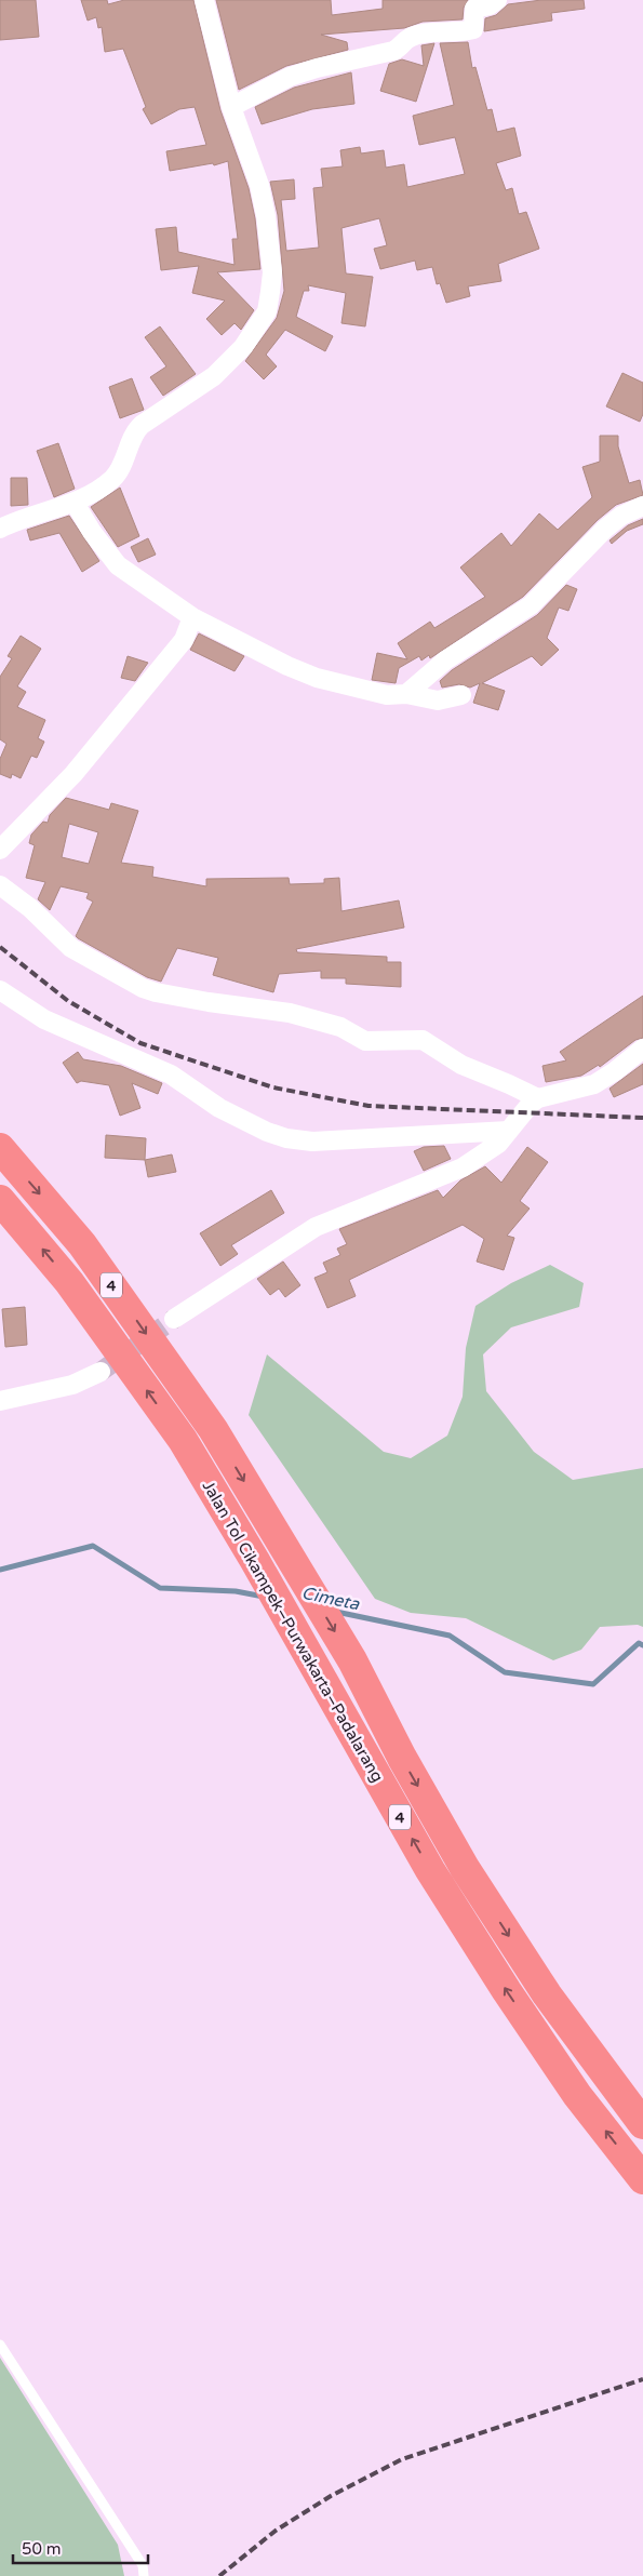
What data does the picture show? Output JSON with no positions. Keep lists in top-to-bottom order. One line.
{"streets":{"highway":["4","Jalan Tol Cikampek–Purwakarta–Padalarang"]},"water":["Cimeta"],"scale_bar":"50 m"}
